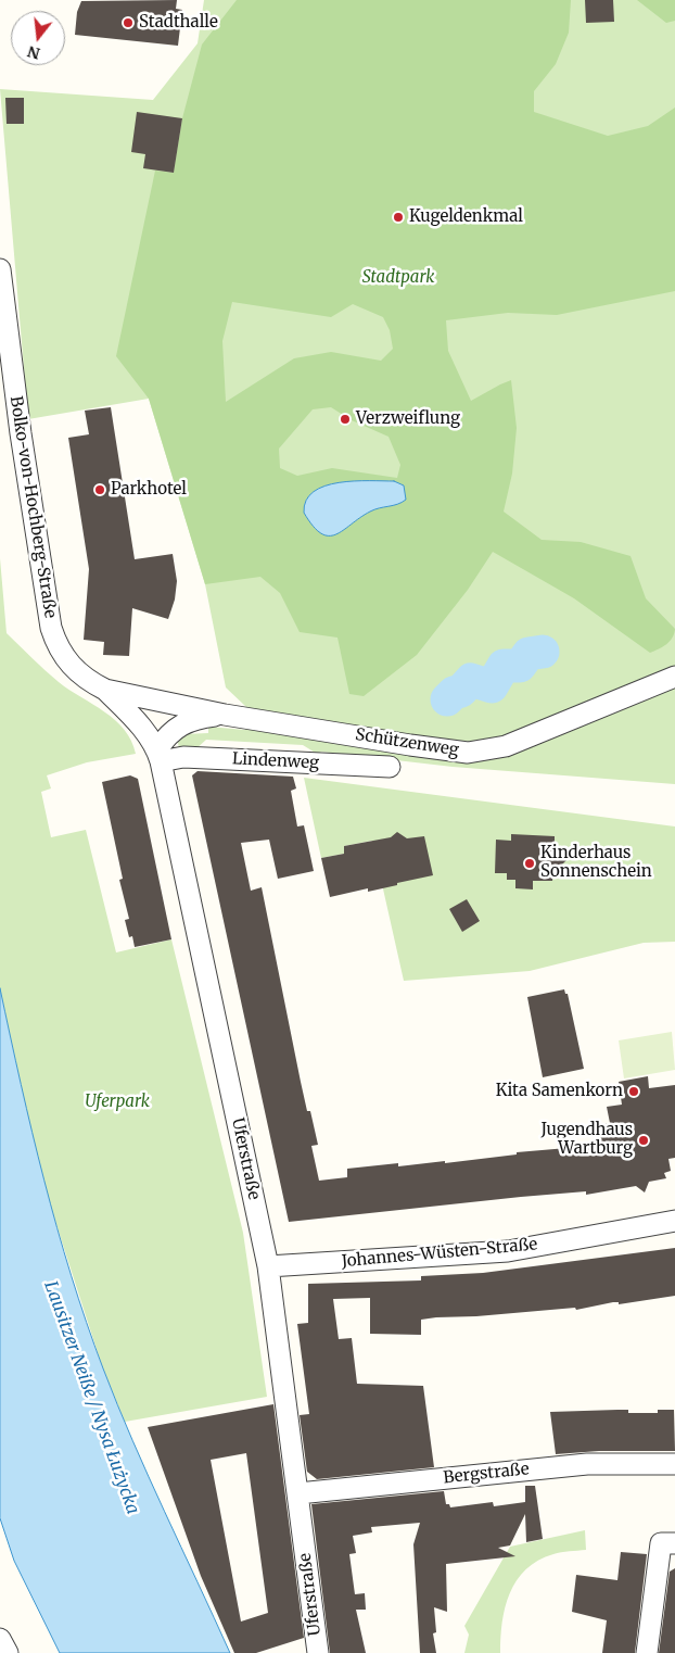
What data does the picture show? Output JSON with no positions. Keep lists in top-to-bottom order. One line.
{"streets":{"street":["Bolko-von-Hochberg-Straße","Schützenweg","Lindenweg","Uferstraße","Johannes-Wüsten-Straße","Bergstraße"]},"crossings":[["Bolko-von-Hochberg-Straße","Schützenweg"],["Bolko-von-Hochberg-Straße","Uferstraße"],["Schützenweg","Lindenweg"],["Schützenweg","Uferstraße"],["Lindenweg","Uferstraße"],["Uferstraße","Johannes-Wüsten-Straße"],["Uferstraße","Bergstraße"]],"water":["Lausitzer Neiße / Nysa Łużycka"],"parks":["Stadtpark","Uferpark"],"places":["Stadthalle","Kugeldenkmal","Verzweiflung","Parkhotel","Kinderhaus Sonnenschein","Kita Samenkorn","Jugendhaus Wartburg"],"north":"bottom"}
